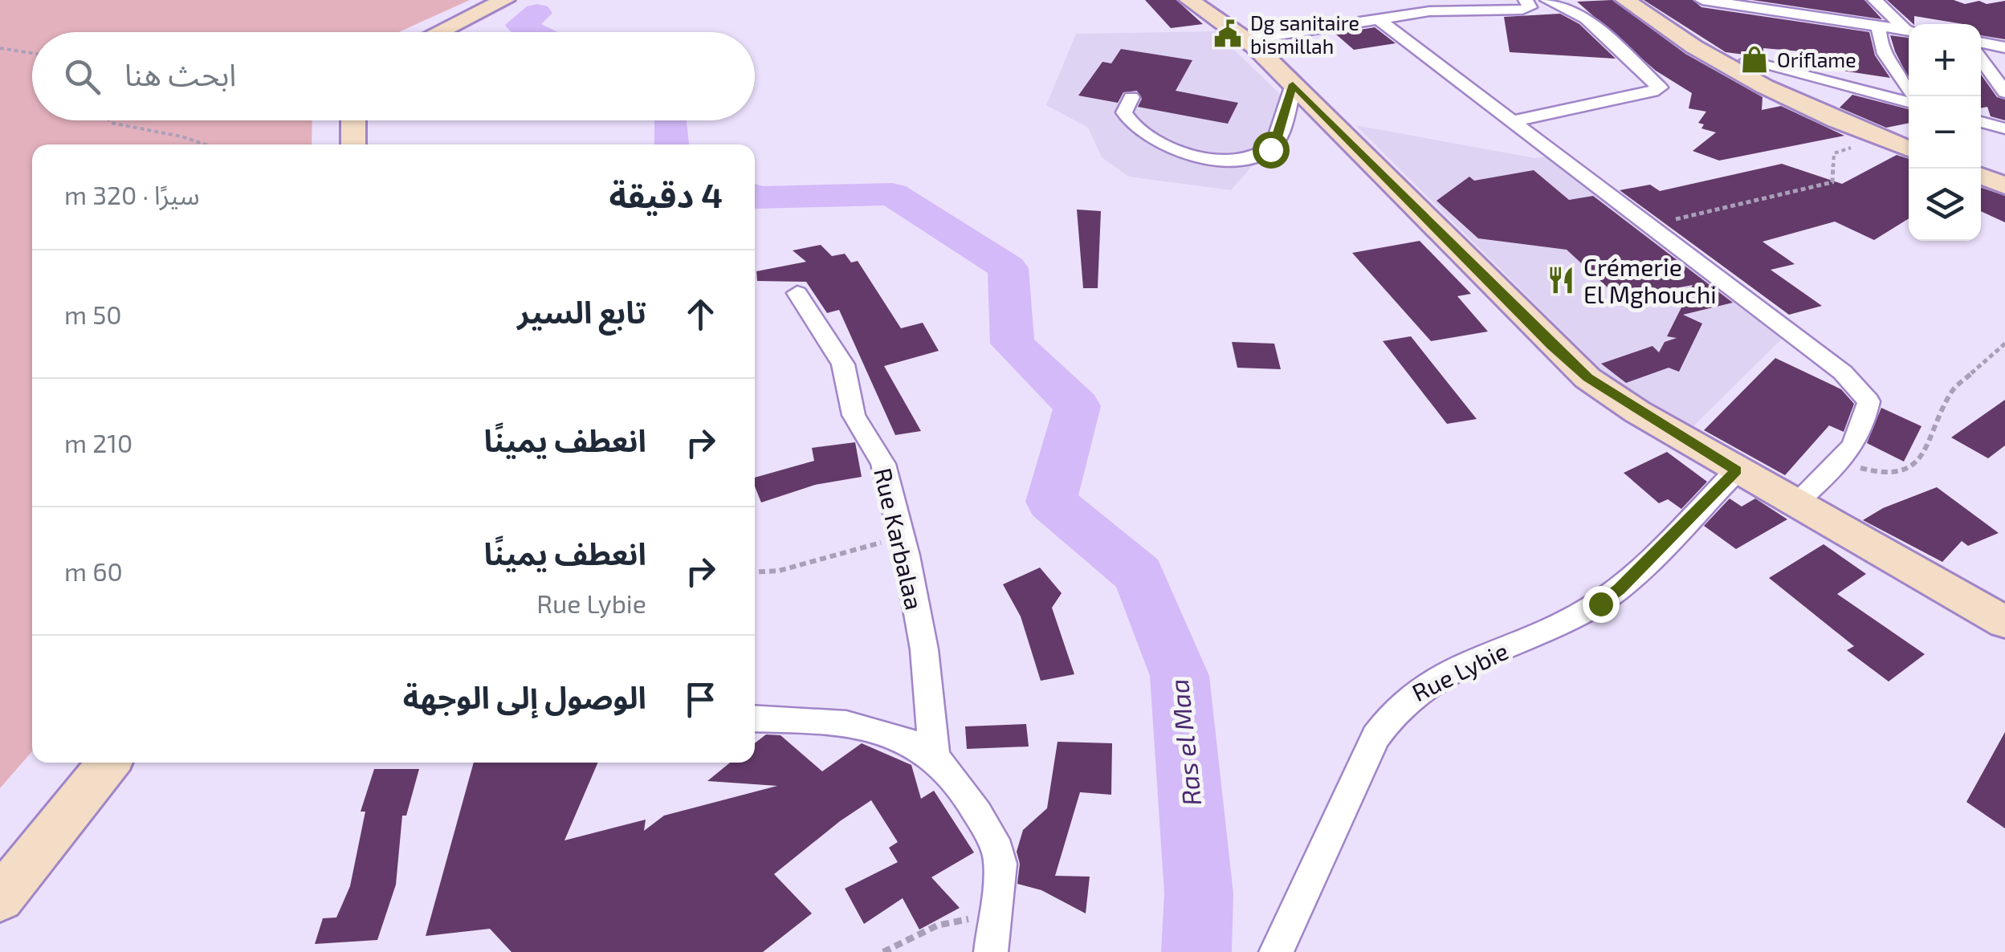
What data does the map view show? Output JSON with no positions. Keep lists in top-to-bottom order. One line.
{"streets":{"street":["Rue Karbalaa","Rue Lybie"]},"water":["Ras el Maa"],"places":{"public building":["Dg sanitaire bismillah"],"shop":["Oriflame"],"restaurant":["Crémerie El Mghouchi"]},"page":{"map_buttons":["+","−"],"search":"ابحث هنا","heading":["4 دقيقة","سيرًا · 320 m"],"list":[["تابع السير","50 m"],["انعطف يمينًا","210 m"],["انعطف يمينًا","Rue Lybie","60 m"],"الوصول إلى الوجهة"]}}
